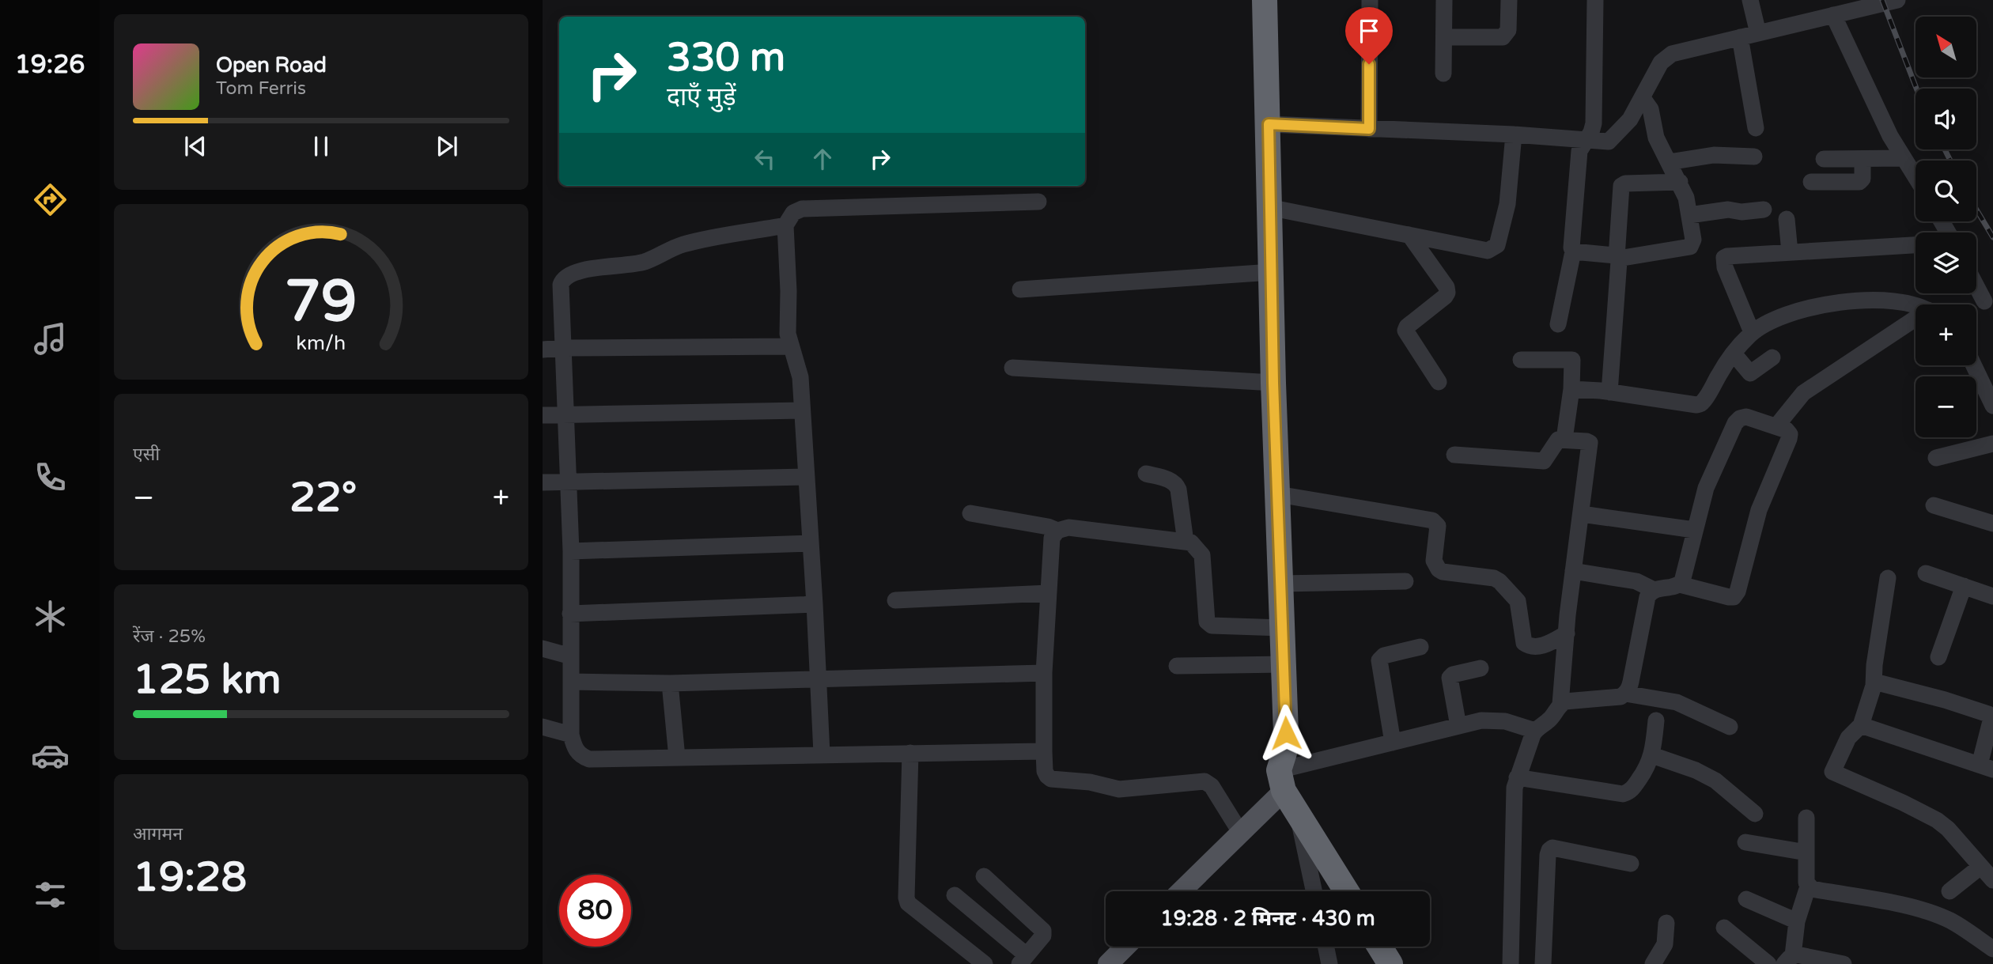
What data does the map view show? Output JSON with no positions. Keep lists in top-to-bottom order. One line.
{"north":"top left","page":{"tabs":"19:26","map_buttons":["+","−"],"turn":["330 m","दाएँ मुड़ें"],"song":["Open Road","Tom Ferris"],"tile":["एसी",["रेंज · 25%","125 km"],["आगमन","19:28"]],"heat":["−","22°","+"],"limit":"80","trip":"19:28 · 2 मिनट · 430 m","gauge":["79","km/h"]}}
